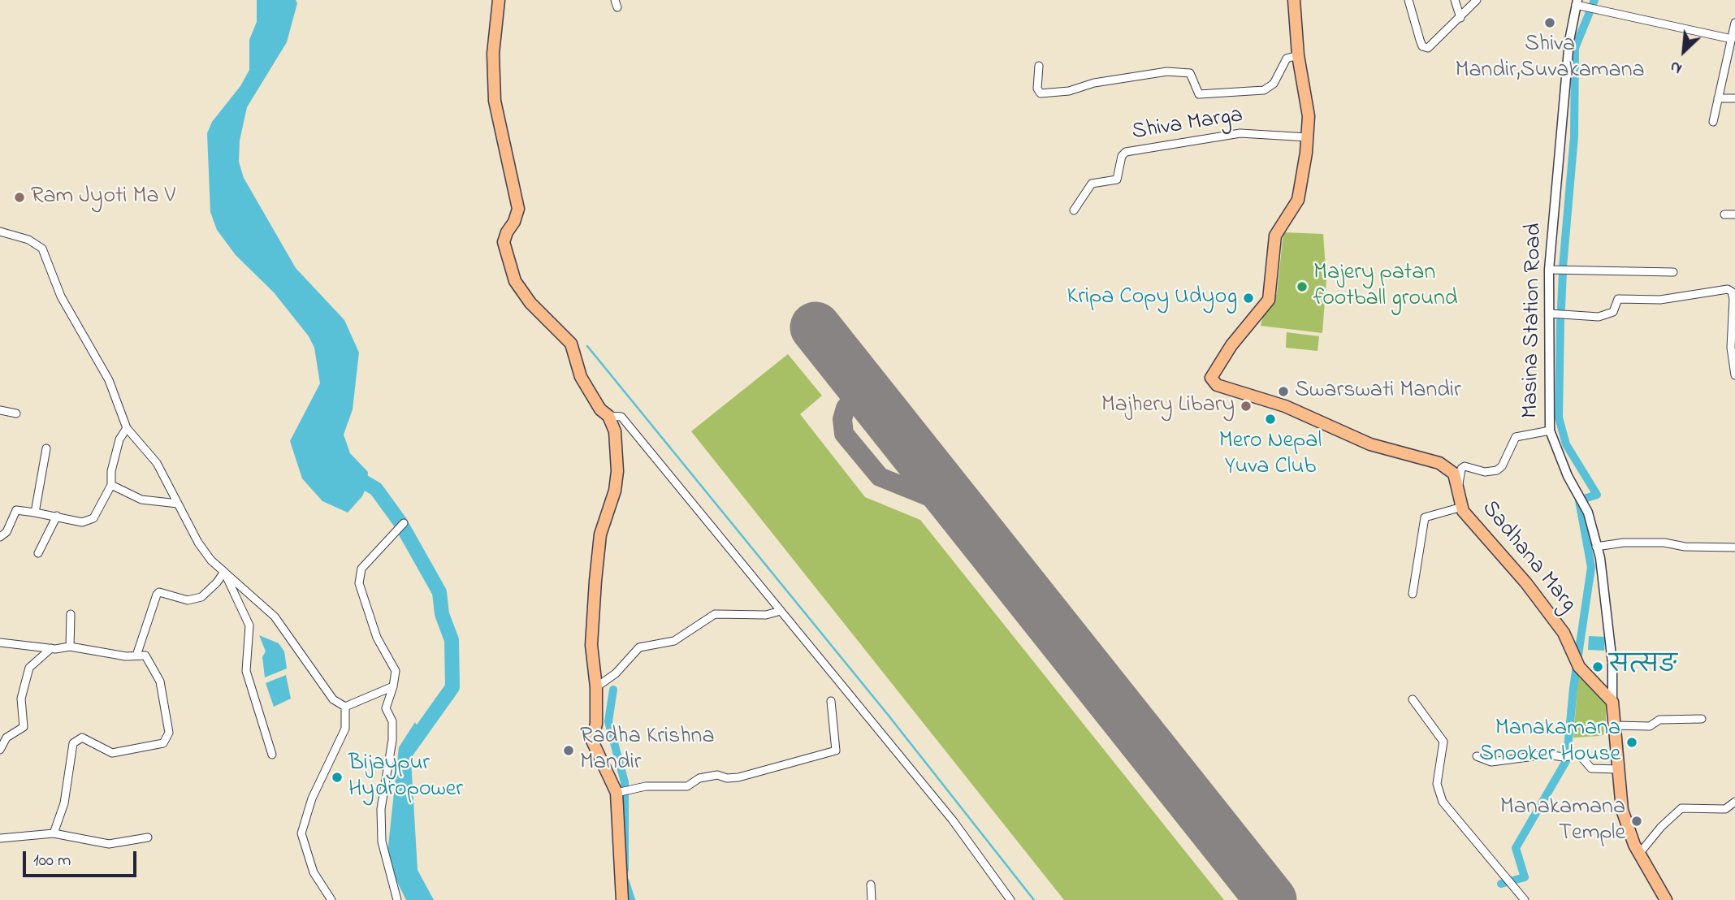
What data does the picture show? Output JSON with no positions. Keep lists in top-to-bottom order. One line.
{"streets":{"main road":["Sadhana Marg"],"street":["Shiva Marga","Masina Station Road"]},"crossings":[["Shiva Marga","Sadhana Marg"],["Masina Station Road","Sadhana Marg"]],"places":["Shiva Mandir,Suvakamana","Ram Jyoti Ma V","Majery patan football ground","Kripa Copy Udyog","Swarswati Mandir","Majhery Libary","Mero Nepal Yuva Club","सत्सङ","Manakamana Snooker House","Radha Krishna Mandir","Bijaypur Hydropower","Manakamana Temple"],"scale_bar":"100 m","north":"bottom left"}
